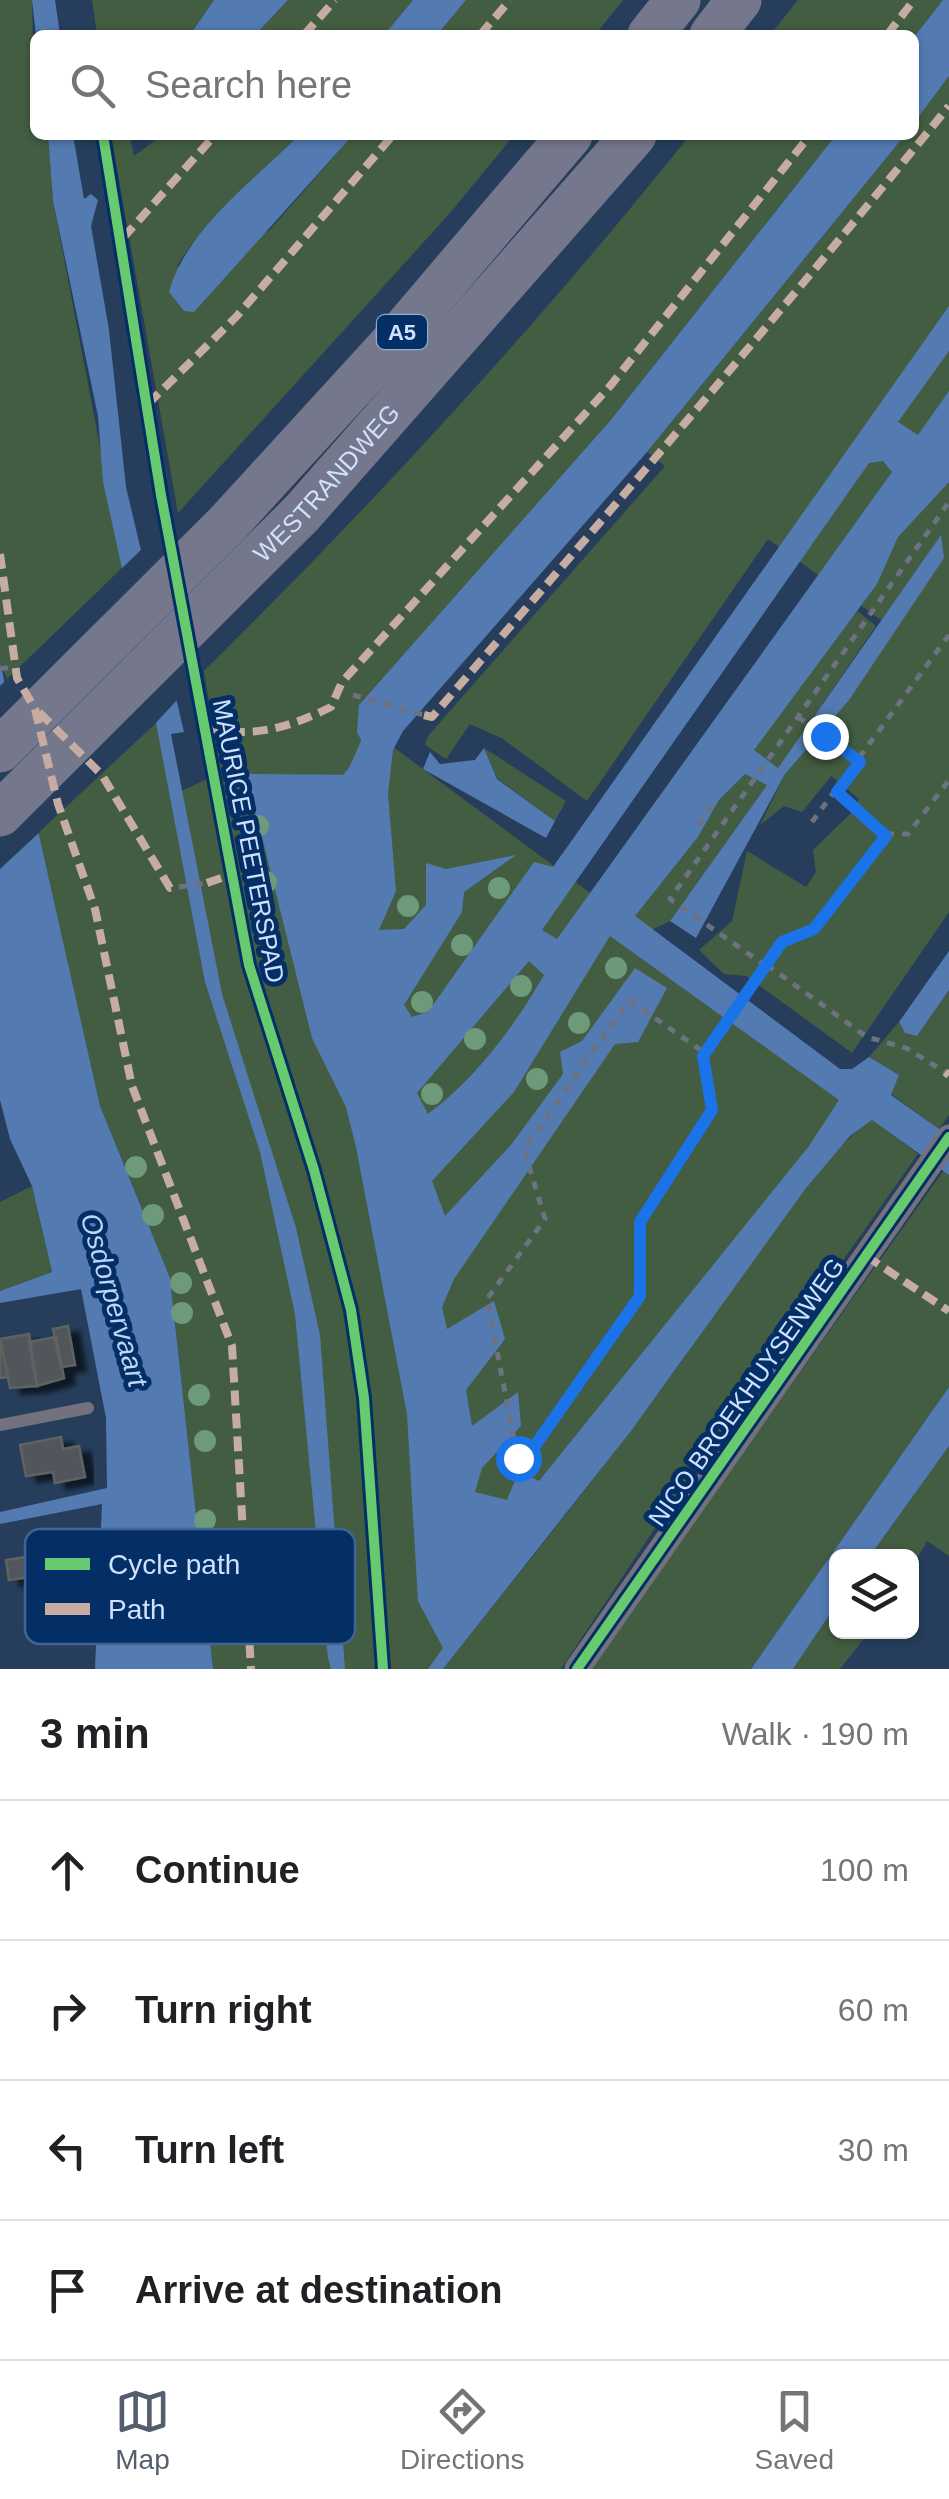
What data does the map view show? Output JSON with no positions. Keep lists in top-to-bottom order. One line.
{"streets":{"highway":["A5","WESTRANDWEG"],"street":["NICO BROEKHUYSENWEG"],"cycle path":["MAURICE PEETERSPAD"]},"water":["Osdorpervaart"],"legend":["Cycle path","Path"],"page":{"search":"Search here","heading":["3 min","Walk · 190 m"],"list":[["Continue","100 m"],["Turn right","60 m"],["Turn left","30 m"],"Arrive at destination"],"nav":["Map","Directions","Saved"]}}
